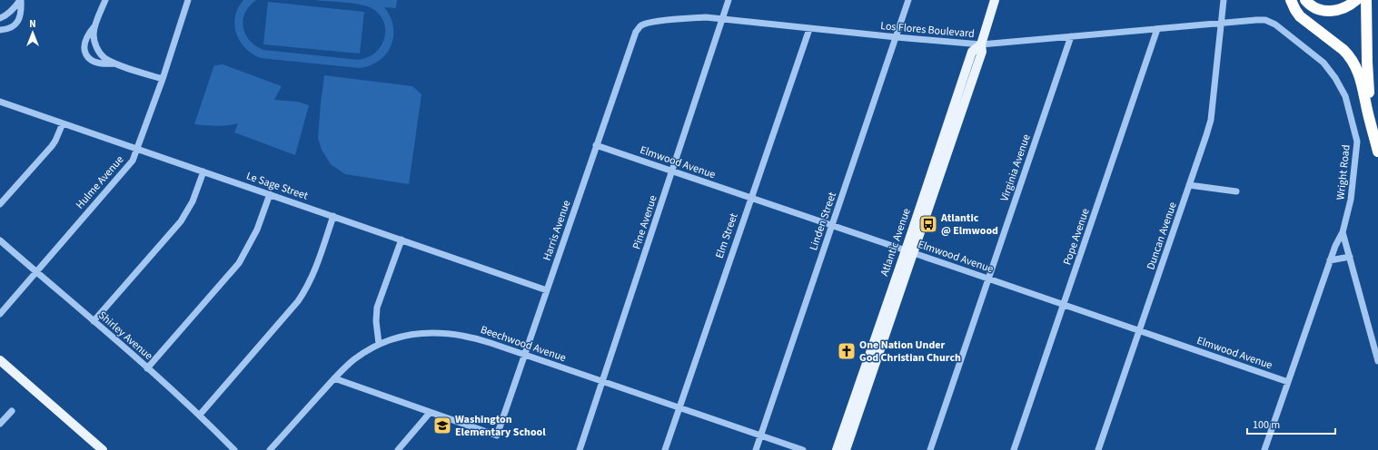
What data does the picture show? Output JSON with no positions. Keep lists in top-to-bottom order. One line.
{"streets":{"main road":["Atlantic Avenue"],"street":["Los Flores Boulevard","Elmwood Avenue","Virginia Avenue","Wright Road","Hulme Avenue","Le Sage Street","Linden Street","Pine Avenue","Harris Avenue","Elm Street","Duncan Avenue","Pope Avenue","Shirley Avenue","Beechwood Avenue"]},"crossings":[["Los Flores Boulevard","Virginia Avenue"],["Los Flores Boulevard","Wright Road"],["Los Flores Boulevard","Linden Street"],["Los Flores Boulevard","Pine Avenue"],["Los Flores Boulevard","Harris Avenue"],["Los Flores Boulevard","Elm Street"],["Los Flores Boulevard","Duncan Avenue"],["Los Flores Boulevard","Pope Avenue"],["Los Flores Boulevard","Atlantic Avenue"],["Elmwood Avenue","Virginia Avenue"],["Elmwood Avenue","Wright Road"],["Elmwood Avenue","Linden Street"],["Elmwood Avenue","Pine Avenue"],["Elmwood Avenue","Harris Avenue"],["Elmwood Avenue","Elm Street"],["Elmwood Avenue","Duncan Avenue"],["Elmwood Avenue","Pope Avenue"],["Elmwood Avenue","Atlantic Avenue"],["Wright Road","Duncan Avenue"],["Hulme Avenue","Le Sage Street"],["Hulme Avenue","Shirley Avenue"],["Le Sage Street","Harris Avenue"],["Linden Street","Beechwood Avenue"],["Pine Avenue","Beechwood Avenue"],["Harris Avenue","Beechwood Avenue"],["Elm Street","Beechwood Avenue"]],"places":{"bus stop":["Atlantic @ Elmwood"],"church":["One Nation Under God Christian Church"],"school or university":["Washington Elementary School"]},"scale_bar":"100 m","north":"top"}
